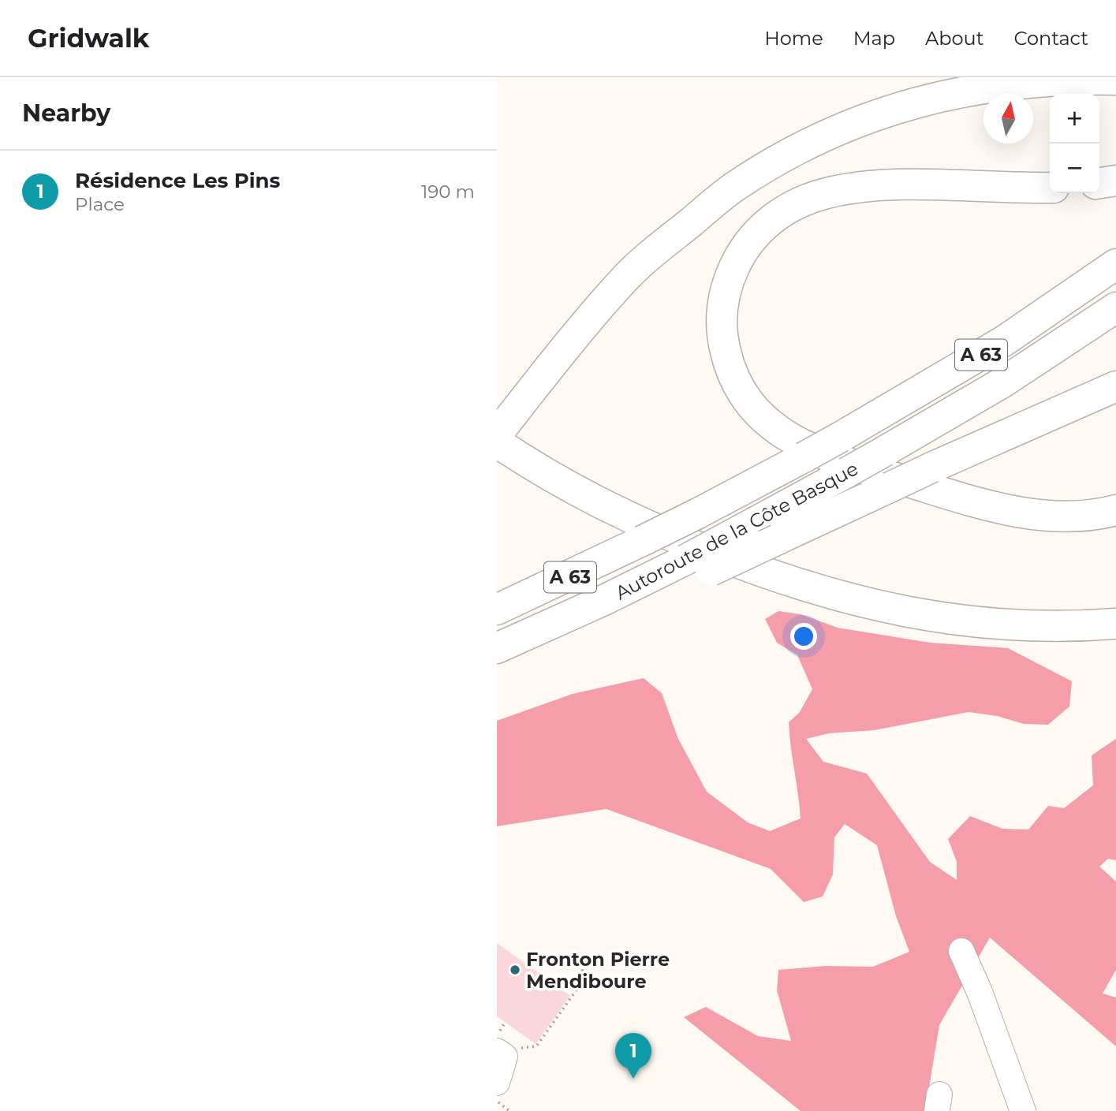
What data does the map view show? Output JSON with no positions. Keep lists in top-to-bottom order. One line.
{"streets":{"main road":["A 63","Autoroute de la Côte Basque"]},"places":["Fronton Pierre Mendiboure"],"north":"top","page":{"header":"Gridwalk","nav":["Home","Map","About","Contact"],"heading":"Nearby","map_buttons":["+","−"],"list":[{"mark":"1","name":"Résidence Les Pins","note":"Place","value":"190 m"}],"pins":"1"}}
